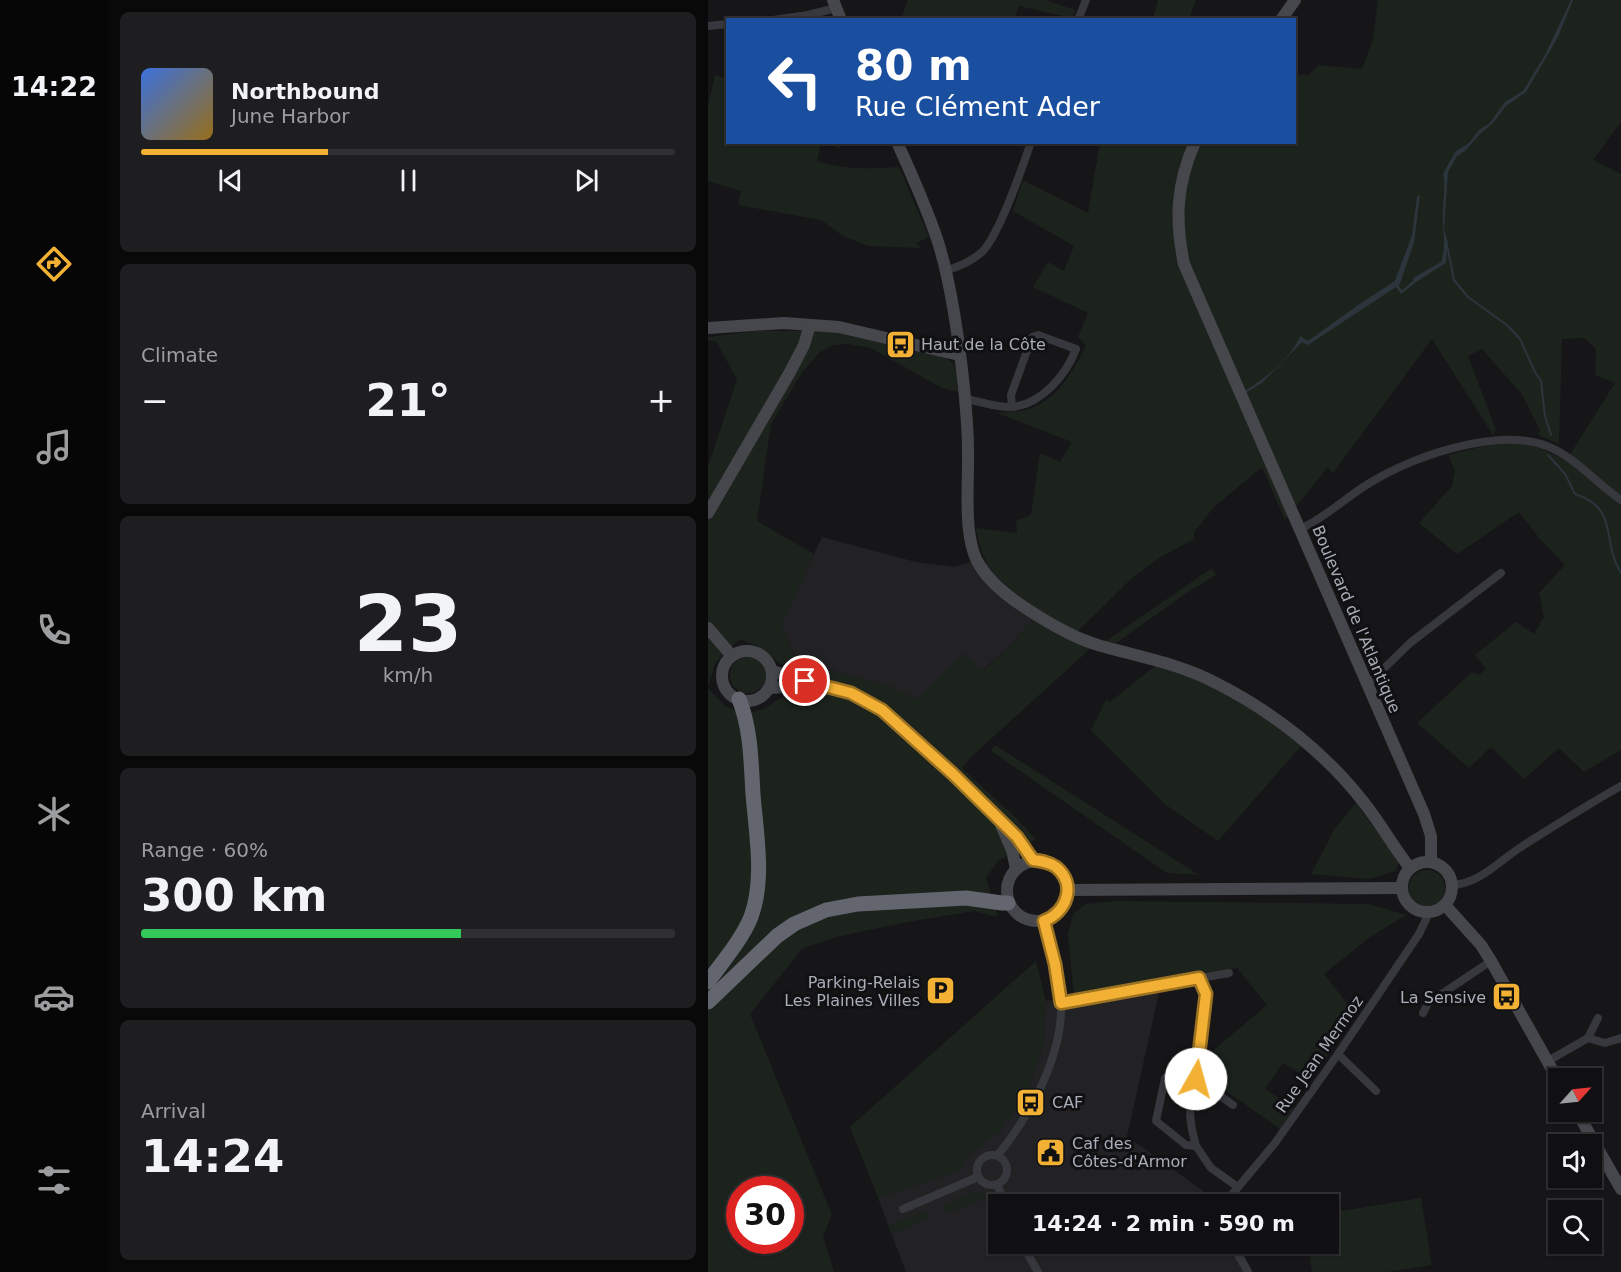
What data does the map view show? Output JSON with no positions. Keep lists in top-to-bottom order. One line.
{"streets":{"main road":["Boulevard de l'Atlantique"],"street":["Rue Jean Mermoz"]},"crossings":[["Boulevard de l'Atlantique","Rue Jean Mermoz"]],"places":{"bus stop":["Haut de la Côte","La Sensive","CAF"],"parking":["Parking-Relais Les Plaines Villes"],"public building":["Caf des Côtes-d'Armor"]},"north":"top right","page":{"tabs":"14:22","turn":["80 m","Rue Clément Ader"],"song":["Northbound","June Harbor"],"tile":["Climate",["23","km/h"],["Range · 60%","300 km"],["Arrival","14:24"]],"heat":["−","21°","+"],"limit":"30","trip":"14:24 · 2 min · 590 m"}}
